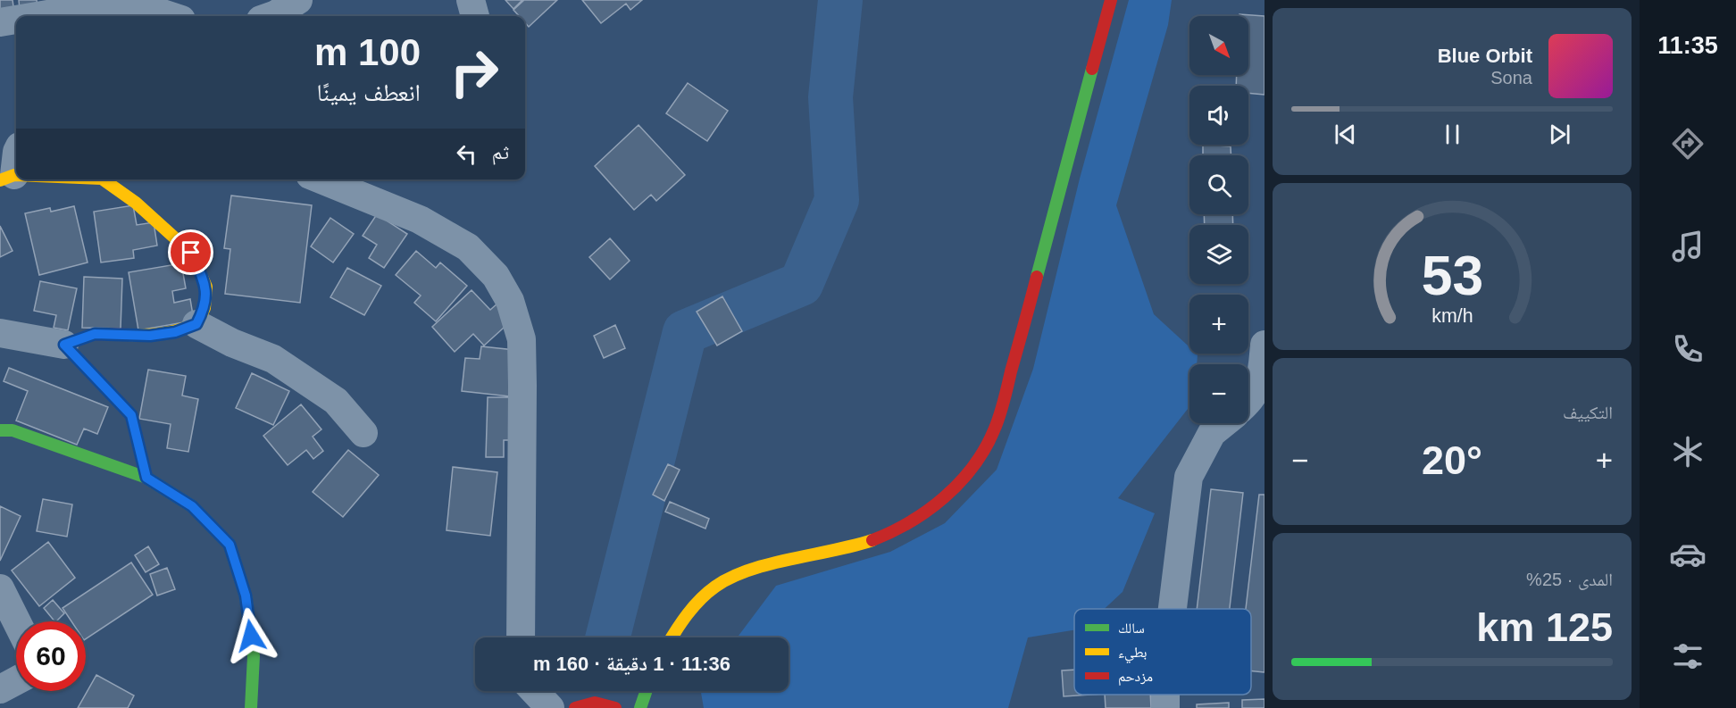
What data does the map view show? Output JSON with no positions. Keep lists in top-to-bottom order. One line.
{"legend":["سالك","بطيء","مزدحم"],"north":"bottom right","page":{"tabs":"11:35","map_buttons":["+","−"],"turn":["100 m","انعطف يمينًا"],"song":["Blue Orbit","Sona"],"then":"ثم","tile":["التكييف",["المدى · 25%","125 km"]],"heat":["−","20°","+"],"limit":"60","trip":"11:36 · 1 دقيقة · 160 m","gauge":["53","km/h"]}}
